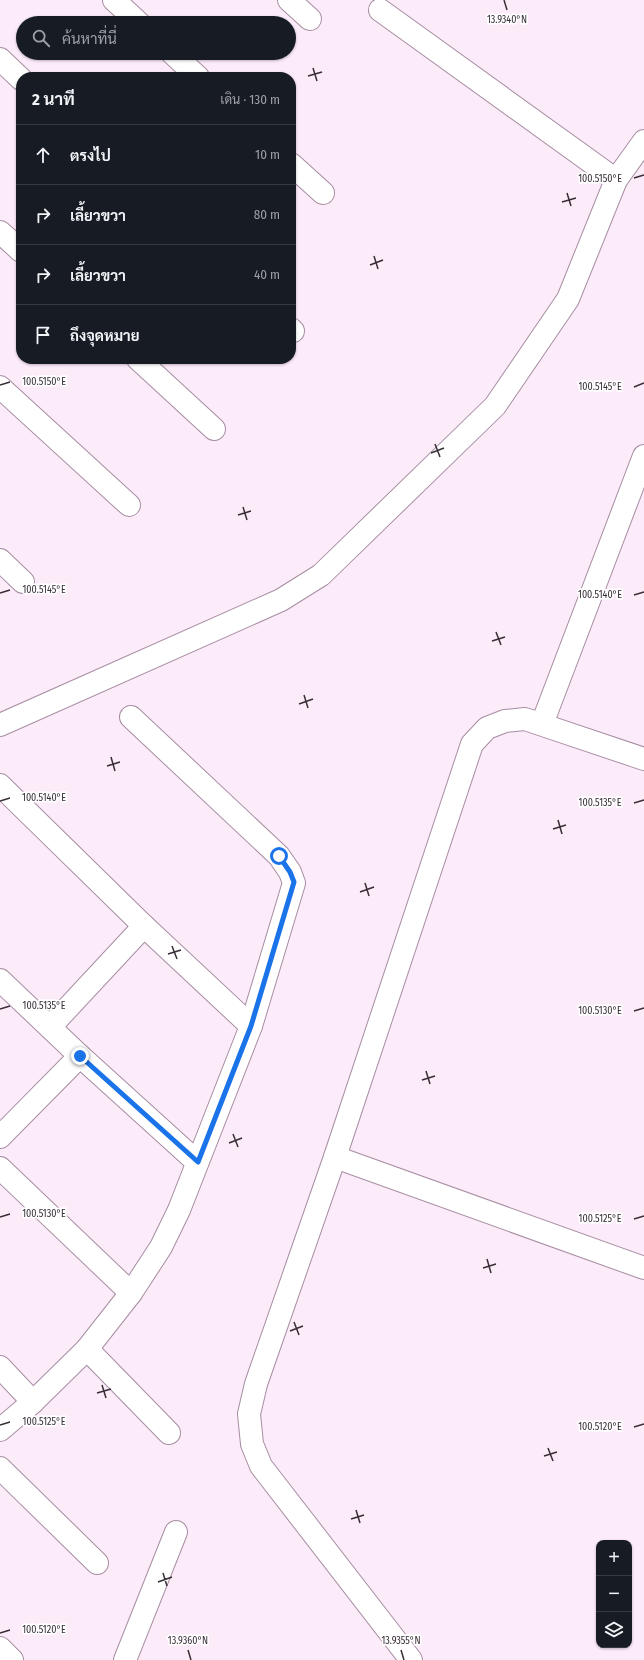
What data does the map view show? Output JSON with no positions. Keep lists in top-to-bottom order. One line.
{"page":{"search":"ค้นหาที่นี่","heading":["2 นาที","เดิน · 130 m"],"list":[["ตรงไป","10 m"],["เลี้ยวขวา","80 m"],["เลี้ยวขวา","40 m"],"ถึงจุดหมาย"],"map_buttons":["+","−"]},"coordinates":["13.9340°N","100.5150°E","100.5145°E","100.5140°E","100.5135°E","100.5130°E","100.5125°E","100.5120°E","13.9360°N","13.9355°N"]}
